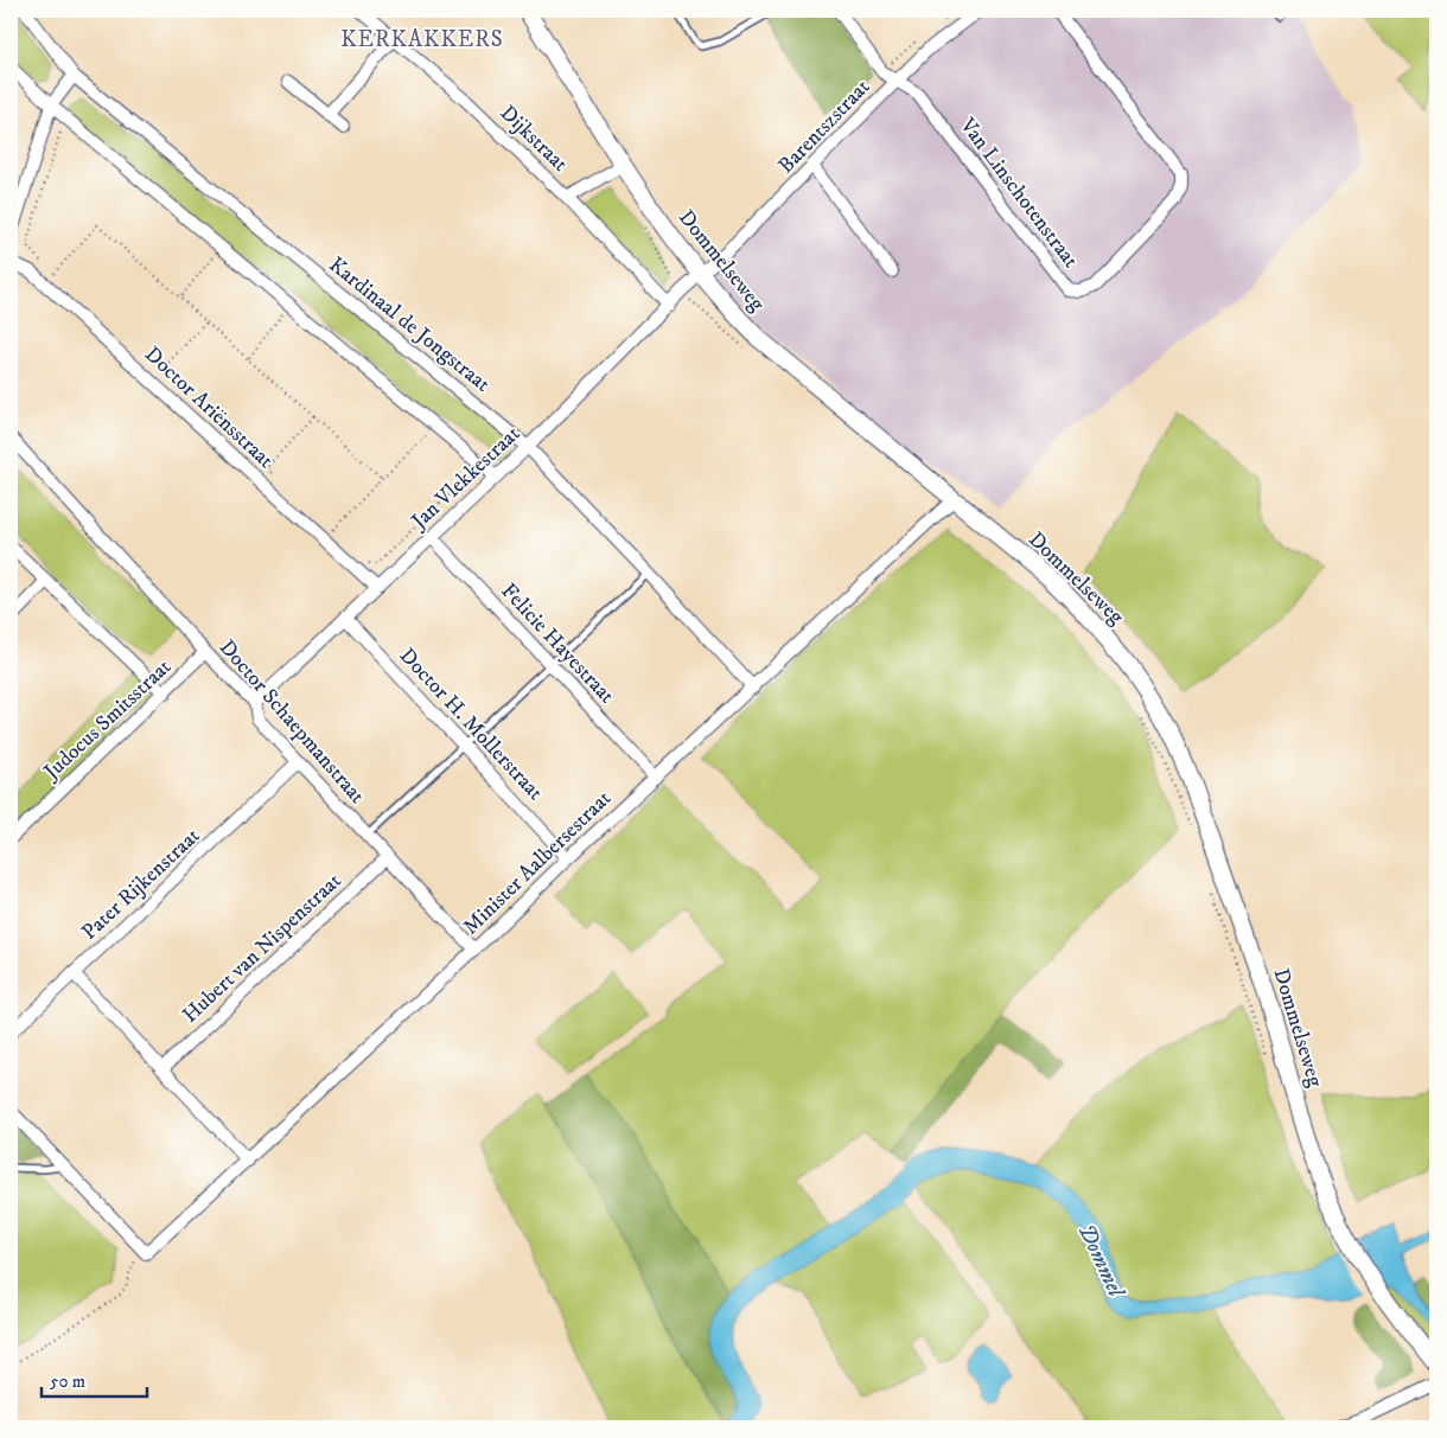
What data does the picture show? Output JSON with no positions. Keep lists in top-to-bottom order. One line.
{"streets":{"street":["Barentszstraat","Dijkstraat","Van Linschotenstraat","Dommelseweg","Kardinaal de Jongstraat","Doctor Ariënsstraat","Jan Vlekkestraat","Felicie Hayestraat","Judocus Smitsstraat","Doctor Schaepmanstraat","Doctor H. Mollerstraat","Minister Aalbersestraat","Pater Rijkenstraat","Hubert van Nispenstraat"]},"crossings":[["Barentszstraat","Van Linschotenstraat"],["Barentszstraat","Dommelseweg"],["Barentszstraat","Jan Vlekkestraat"],["Dijkstraat","Jan Vlekkestraat"],["Dommelseweg","Jan Vlekkestraat"],["Dommelseweg","Minister Aalbersestraat"],["Kardinaal de Jongstraat","Jan Vlekkestraat"],["Kardinaal de Jongstraat","Minister Aalbersestraat"],["Doctor Ariënsstraat","Jan Vlekkestraat"],["Jan Vlekkestraat","Felicie Hayestraat"],["Jan Vlekkestraat","Doctor Schaepmanstraat"],["Jan Vlekkestraat","Doctor H. Mollerstraat"],["Felicie Hayestraat","Minister Aalbersestraat"],["Judocus Smitsstraat","Doctor Schaepmanstraat"],["Doctor Schaepmanstraat","Minister Aalbersestraat"],["Doctor Schaepmanstraat","Pater Rijkenstraat"],["Doctor Schaepmanstraat","Hubert van Nispenstraat"],["Doctor H. Mollerstraat","Minister Aalbersestraat"]],"districts":["KERKAKKERS"],"water":["Dommel"],"scale_bar":"50 m"}
